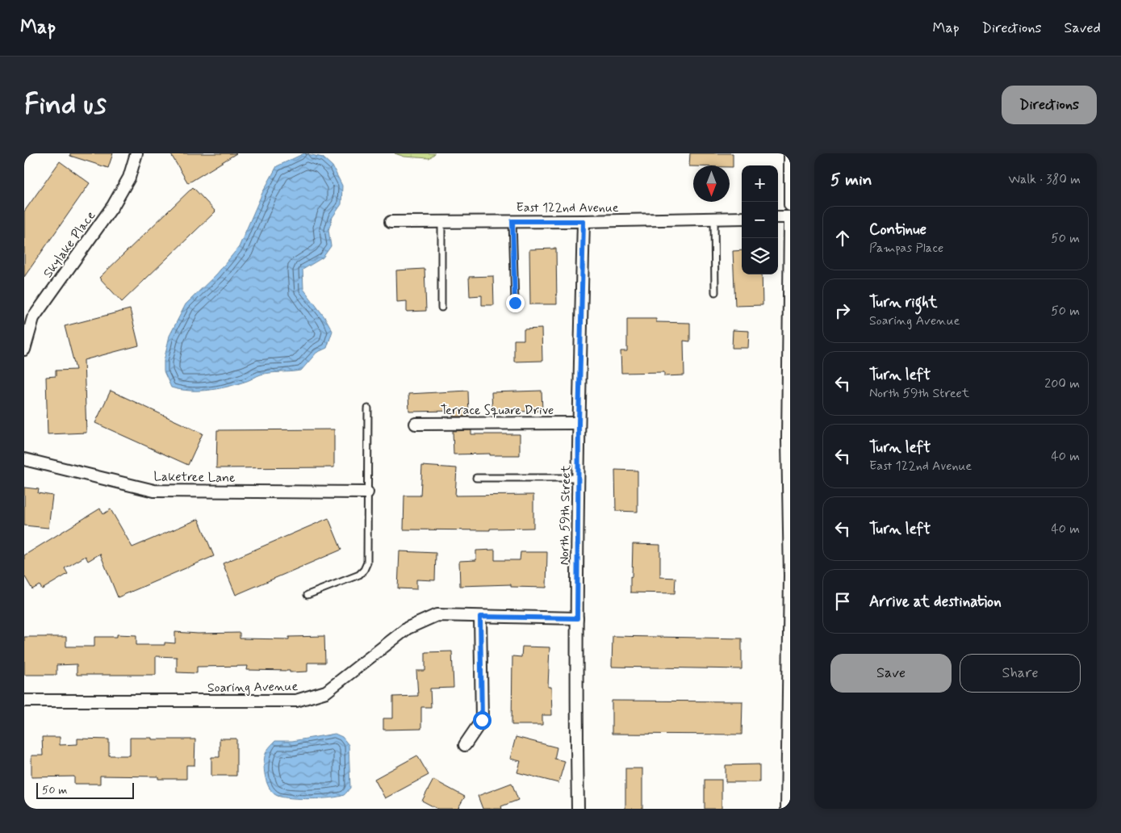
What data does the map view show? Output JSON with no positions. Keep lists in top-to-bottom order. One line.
{"streets":{"street":["East 122nd Avenue","Skylake Place","Terrace Square Drive","Laketree Lane","North 59th Street","Soaring Avenue"]},"crossings":[["East 122nd Avenue","North 59th Street"],["Terrace Square Drive","North 59th Street"],["North 59th Street","Soaring Avenue"]],"scale_bar":"50 m","north":"bottom","page":{"header":"Map","nav":["Map","Directions","Saved"],"buttons":["Directions",["Save","Share"]],"title":"Find us","heading":["5 min","Walk · 380 m"],"map_buttons":["+","−"],"list":[["Continue","Pampas Place","50 m"],["Turn right","Soaring Avenue","50 m"],["Turn left","North 59th Street","200 m"],["Turn left","East 122nd Avenue","40 m"],["Turn left","40 m"],"Arrive at destination"],"scale":"50 m"}}
